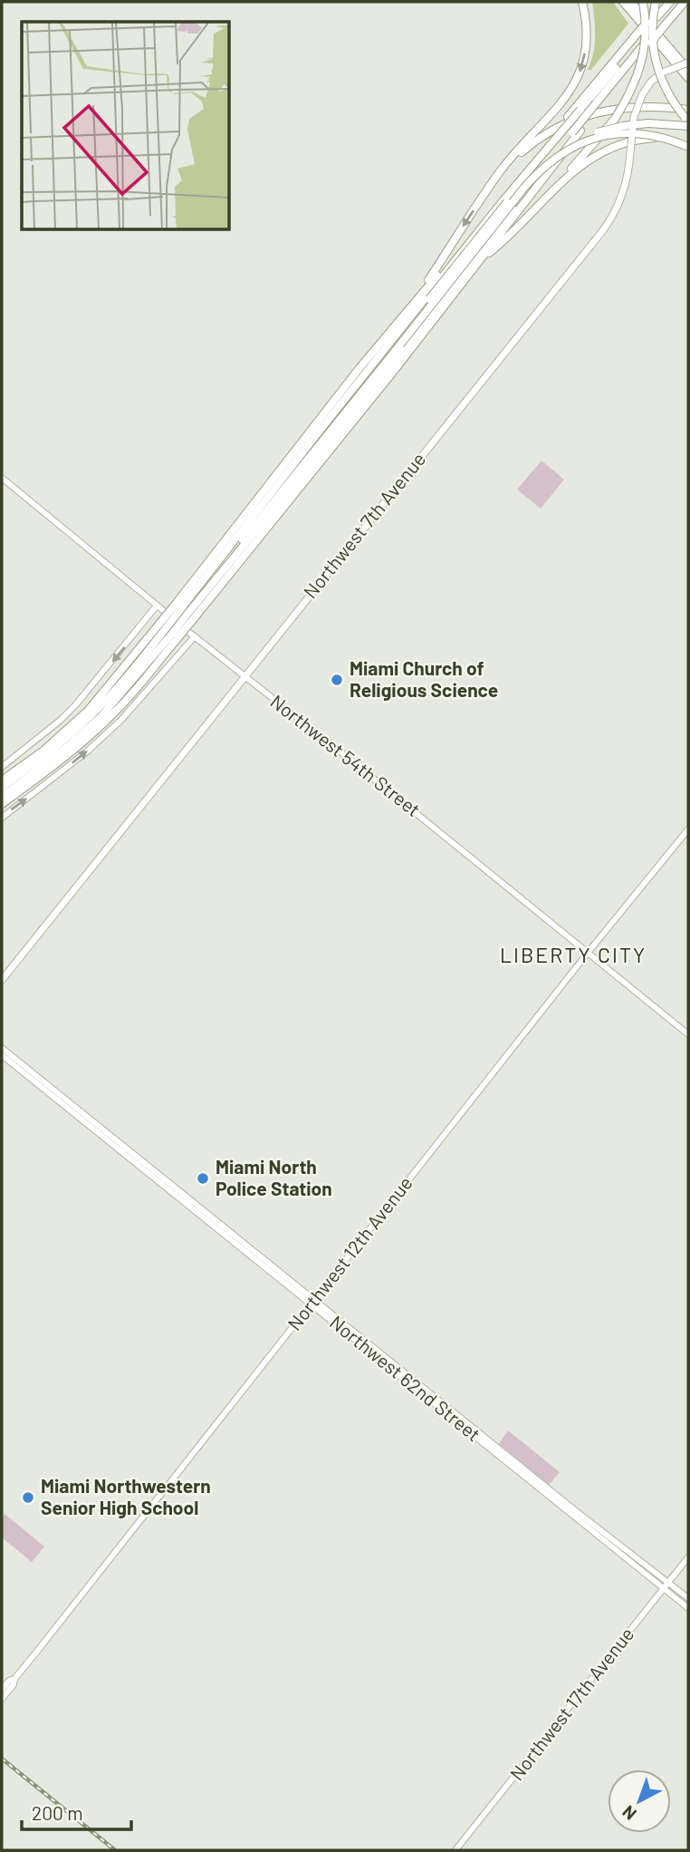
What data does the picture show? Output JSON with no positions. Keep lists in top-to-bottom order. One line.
{"streets":{"main road":["Northwest 7th Avenue","Northwest 54th Street","Northwest 12th Avenue","Northwest 62nd Street","Northwest 17th Avenue"]},"crossings":[["Northwest 7th Avenue","Northwest 54th Street"],["Northwest 54th Street","Northwest 12th Avenue"],["Northwest 12th Avenue","Northwest 62nd Street"],["Northwest 62nd Street","Northwest 17th Avenue"]],"districts":["LIBERTY CITY"],"places":["Miami Church of Religious Science","Miami North Police Station","Miami Northwestern Senior High School"],"scale_bar":"200 m","north":"bottom left"}
